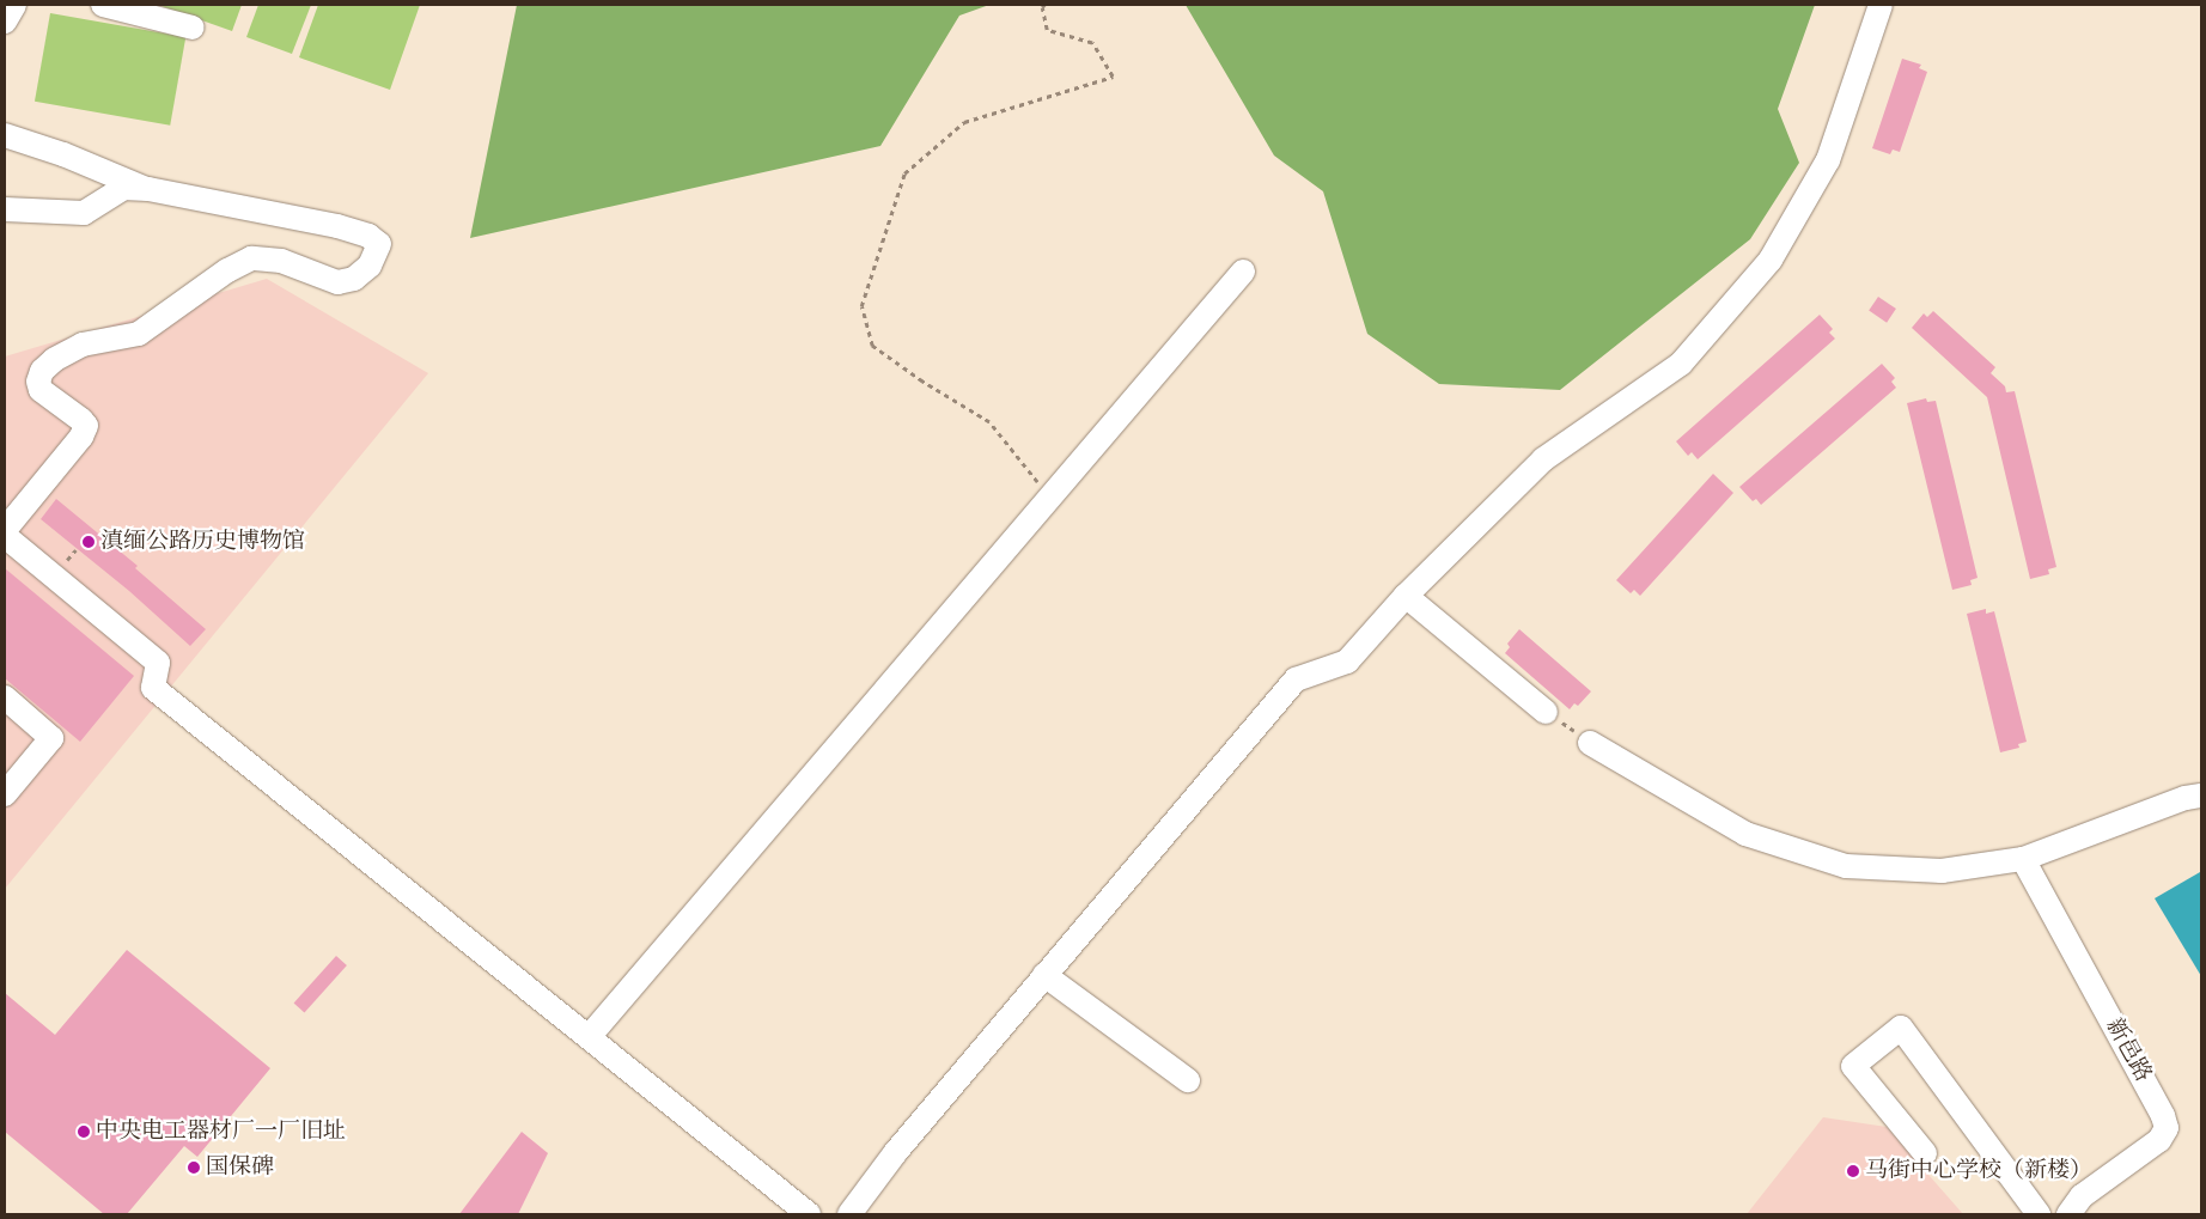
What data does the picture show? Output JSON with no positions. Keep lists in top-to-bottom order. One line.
{"streets":{"street":["新邑路"]},"places":["滇缅公路历史博物馆","中央电工器材厂一厂旧址","国保碑","马街中心学校（新楼）"]}
